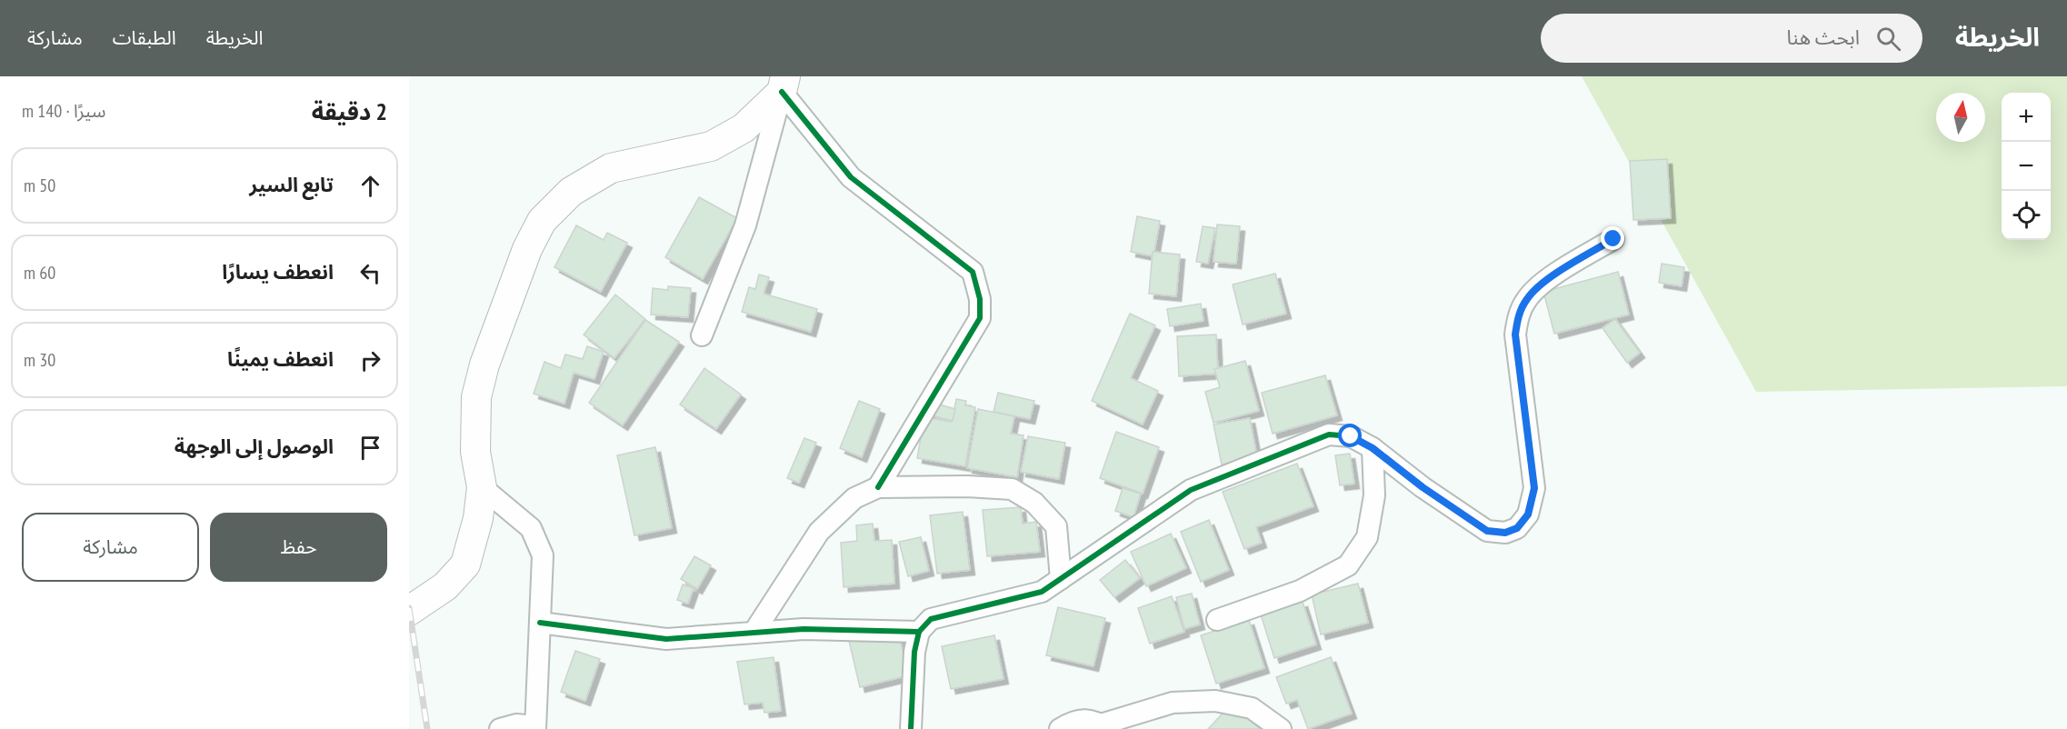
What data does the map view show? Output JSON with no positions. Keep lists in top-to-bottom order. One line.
{"north":"top","page":{"header":"الخريطة","search":"ابحث هنا","nav":["الخريطة","الطبقات","مشاركة"],"heading":["2 دقيقة","سيرًا · 140 m"],"map_buttons":["+","−"],"list":[["تابع السير","50 m"],["انعطف يسارًا","60 m"],["انعطف يمينًا","30 m"],"الوصول إلى الوجهة"],"buttons":["حفظ","مشاركة"]}}
